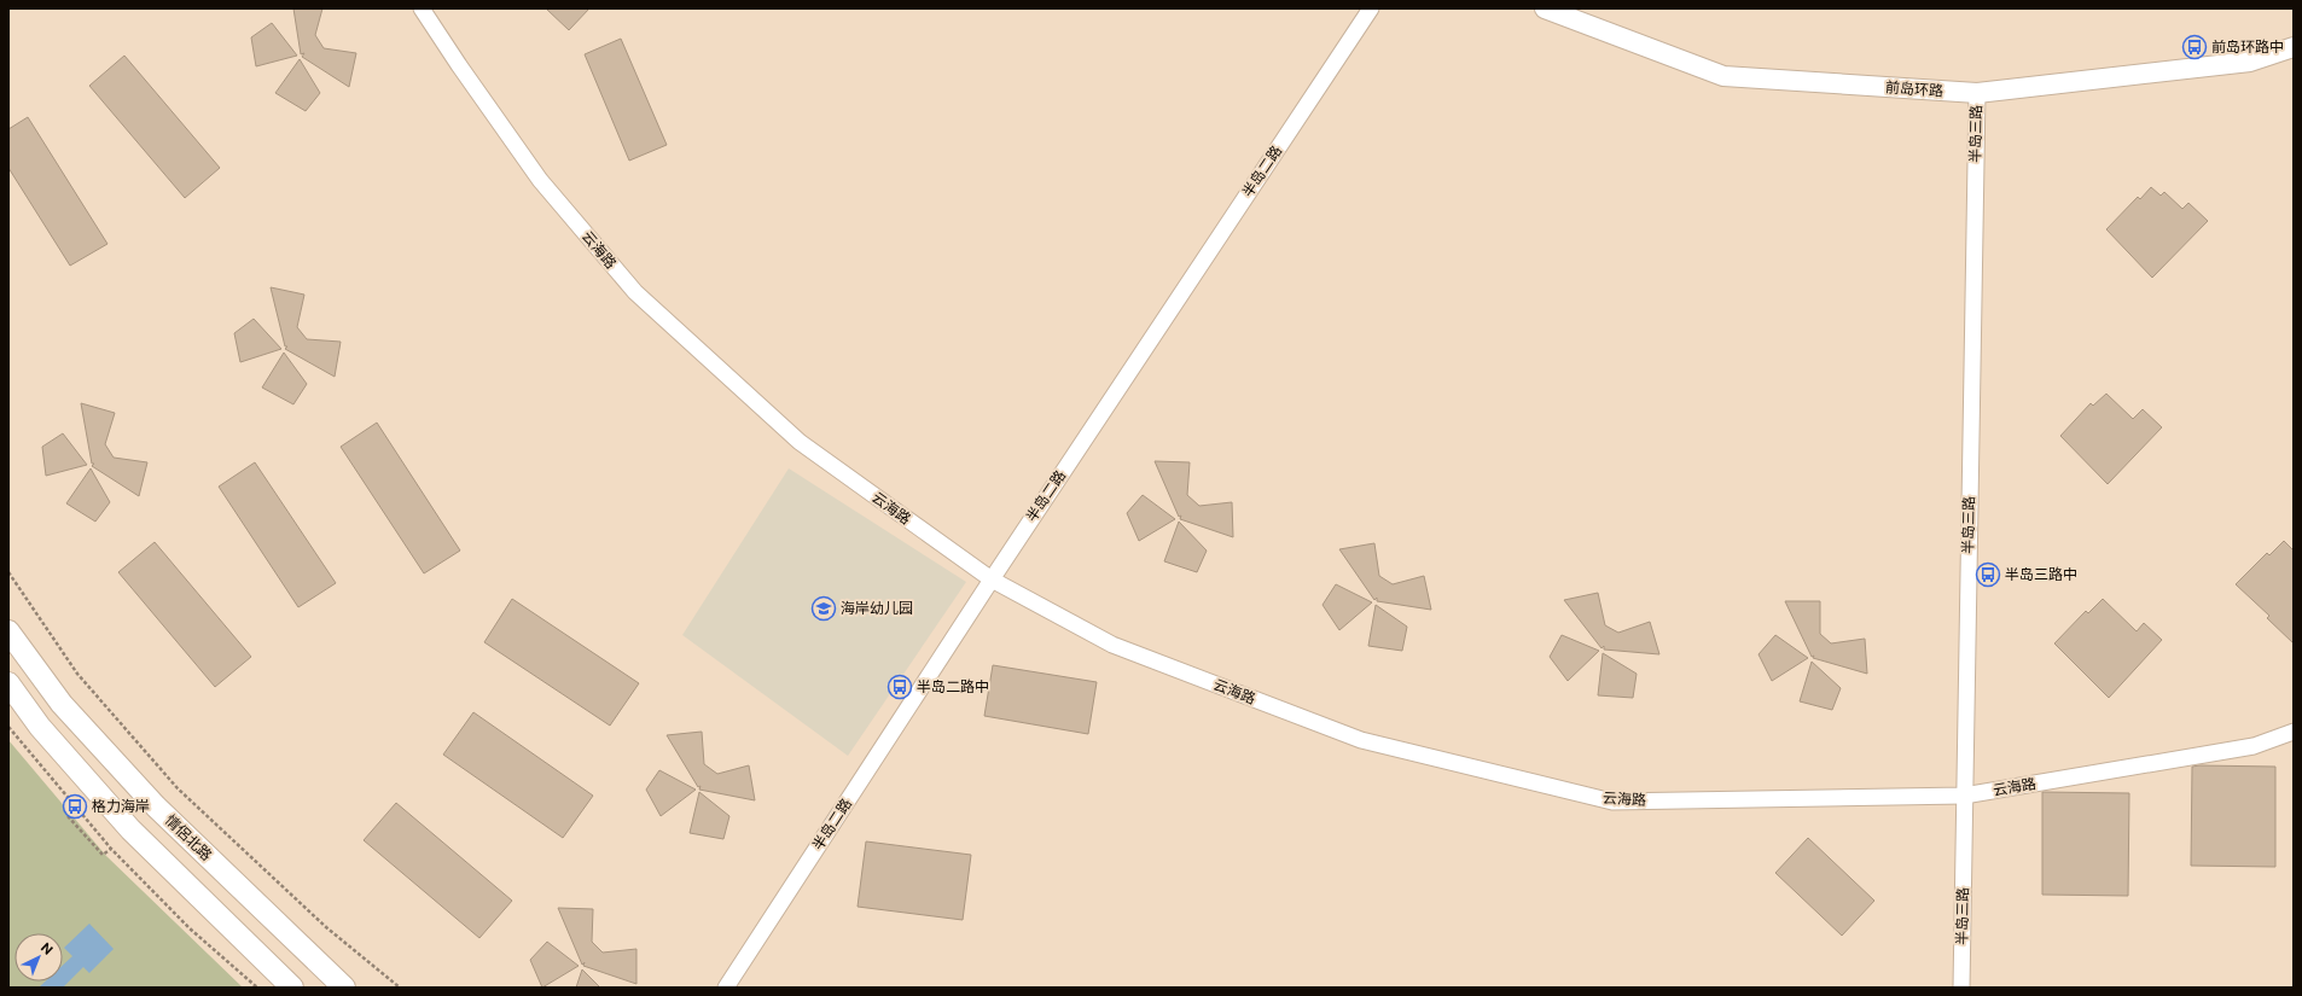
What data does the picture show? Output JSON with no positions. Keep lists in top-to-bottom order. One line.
{"streets":{"main road":["情侶北路"],"street":["前岛环路","半岛三路","半岛二路","云海路"]},"crossings":[["前岛环路","半岛三路"],["半岛三路","云海路"],["半岛二路","云海路"]],"places":{"bus stop":["前岛环路中","半岛三路中","半岛二路中","格力海岸"],"school or university":["海岸幼儿园"]},"north":"top right"}
